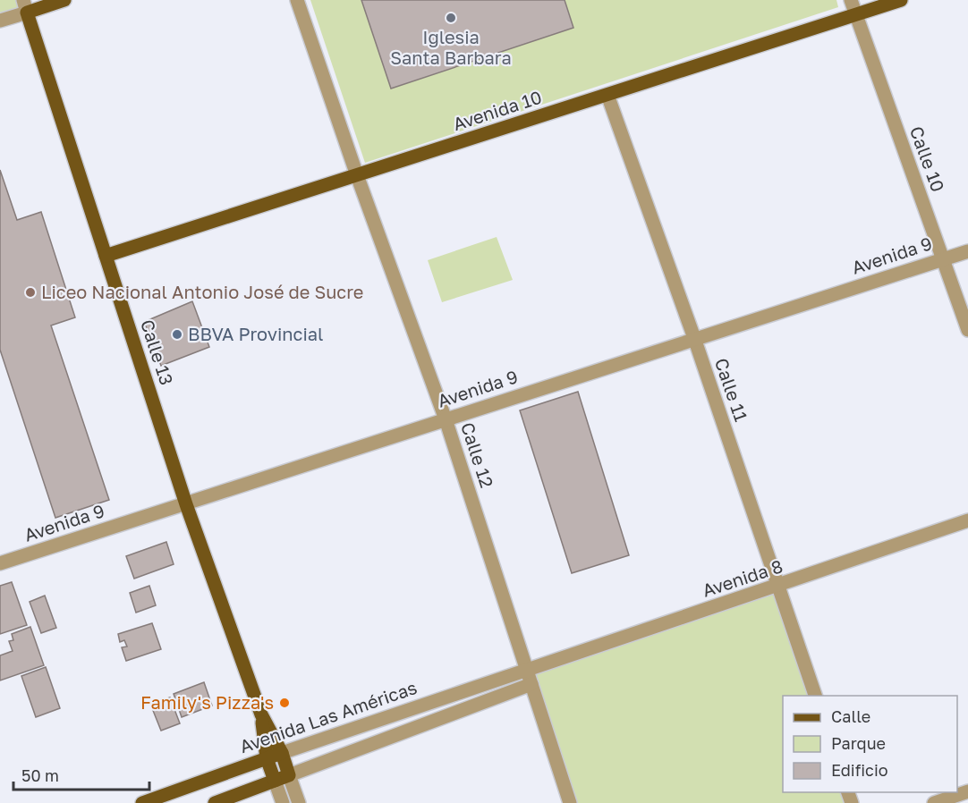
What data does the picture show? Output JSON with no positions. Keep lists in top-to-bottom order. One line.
{"streets":{"main road":["Avenida 10","Calle 13","Avenida Las Américas"],"street":["Calle 10","Avenida 9","Calle 11","Calle 12","Avenida 8"]},"crossings":[["Avenida 10","Calle 10"],["Avenida 10","Calle 13"],["Avenida 10","Calle 11"],["Avenida 10","Calle 12"],["Calle 10","Avenida 9"],["Avenida 9","Calle 13"],["Avenida 9","Calle 11"],["Avenida 9","Calle 12"],["Calle 13","Avenida Las Américas"],["Calle 11","Avenida 8"],["Calle 12","Avenida 8"],["Calle 12","Avenida Las Américas"],["Avenida 8","Avenida Las Américas"]],"places":["Iglesia Santa Barbara","Liceo Nacional Antonio José de Sucre","BBVA Provincial","Family's Pizza's"],"legend":["Calle","Parque","Edificio"],"scale_bar":"50 m"}
